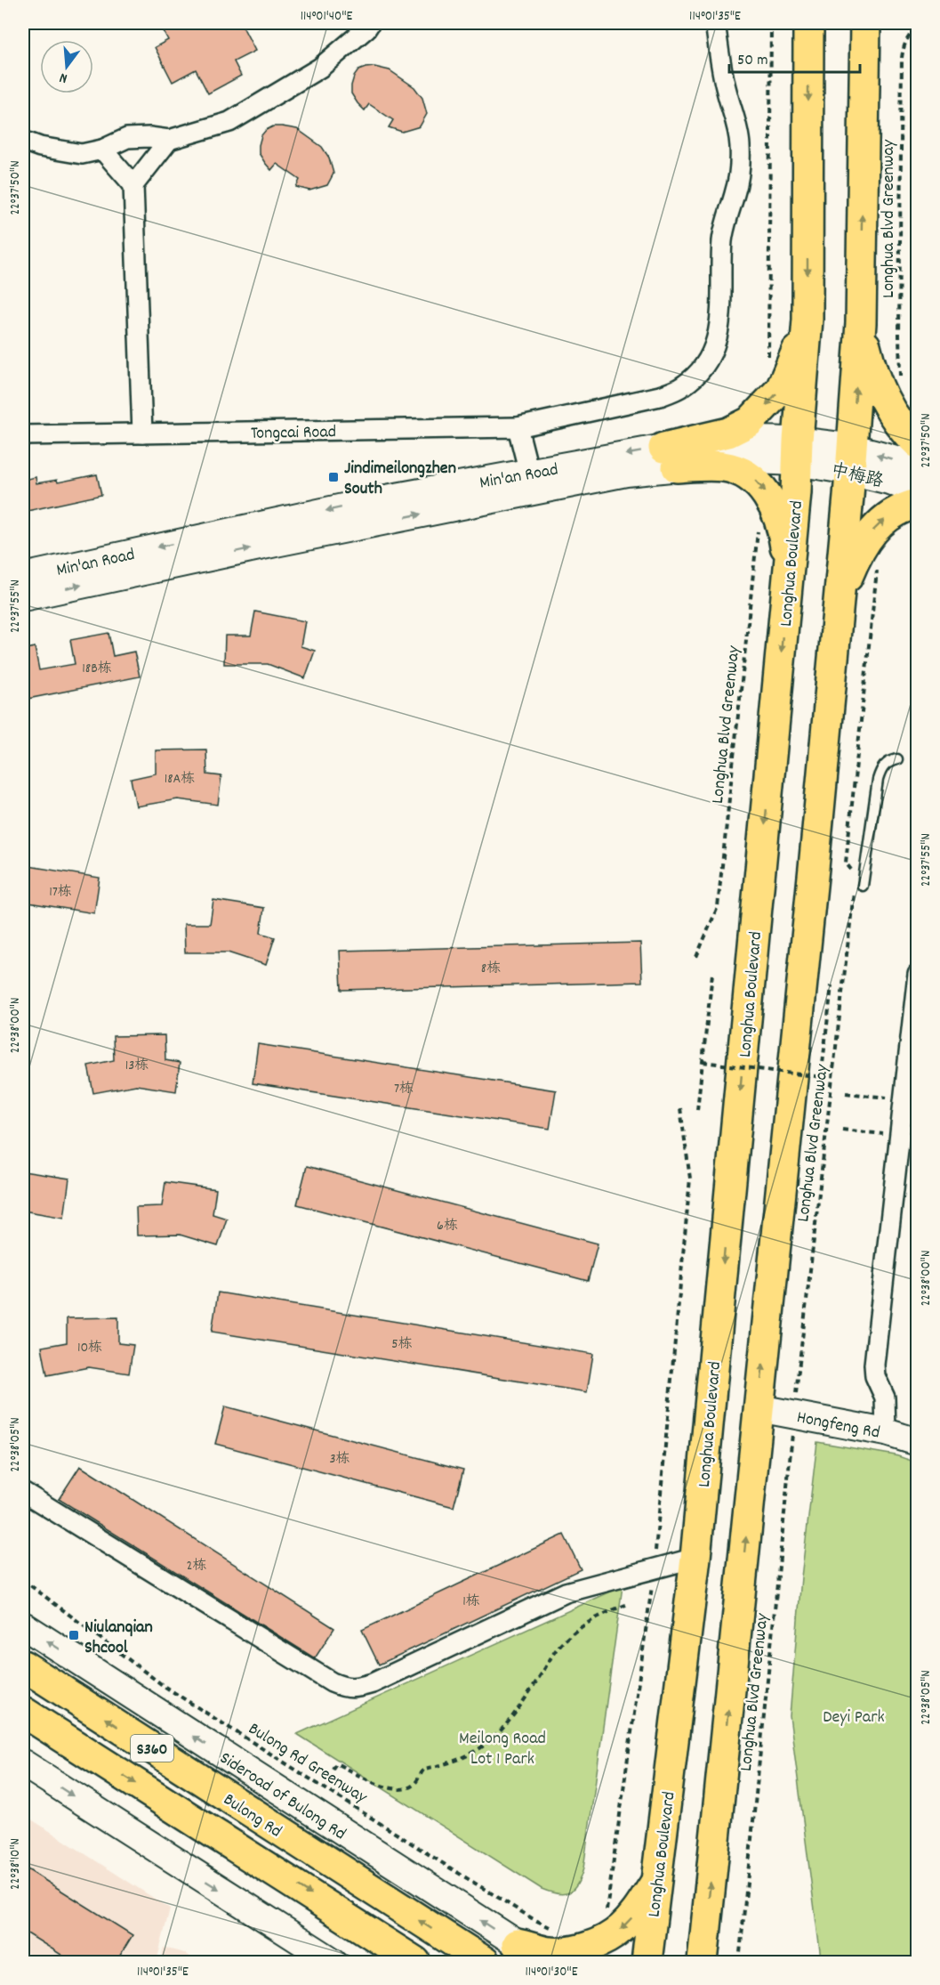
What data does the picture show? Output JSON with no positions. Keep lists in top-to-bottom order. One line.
{"streets":{"main road":["Min'an Road","中梅路","Longhua Boulevard","Hongfeng Rd","S360","Sideroad of Bulong Rd","Bulong Rd"],"street":["Tongcai Road"],"path":["Longhua Blvd Greenway","Bulong Rd Greenway"]},"crossings":[["Min'an Road","中梅路"],["Min'an Road","Longhua Boulevard"],["中梅路","Longhua Boulevard"]],"parks":["Deyi Park","Meilong Road Lot 1 Park"],"places":{"transit":["Jindimeilongzhen South","Niulanqian Shcool"]},"house_numbers":["18B栋","18A栋","17栋","8栋","13栋","7栋","6栋","5栋","10栋","3栋","2栋","1栋"],"scale_bar":"50 m","north":"bottom","coordinates":["114°01'40\"E","114°01'35\"E","22°37'50\"N","22°37'55\"N","22°38'00\"N","22°38'05\"N","22°38'10\"N","114°01'30\"E"]}
